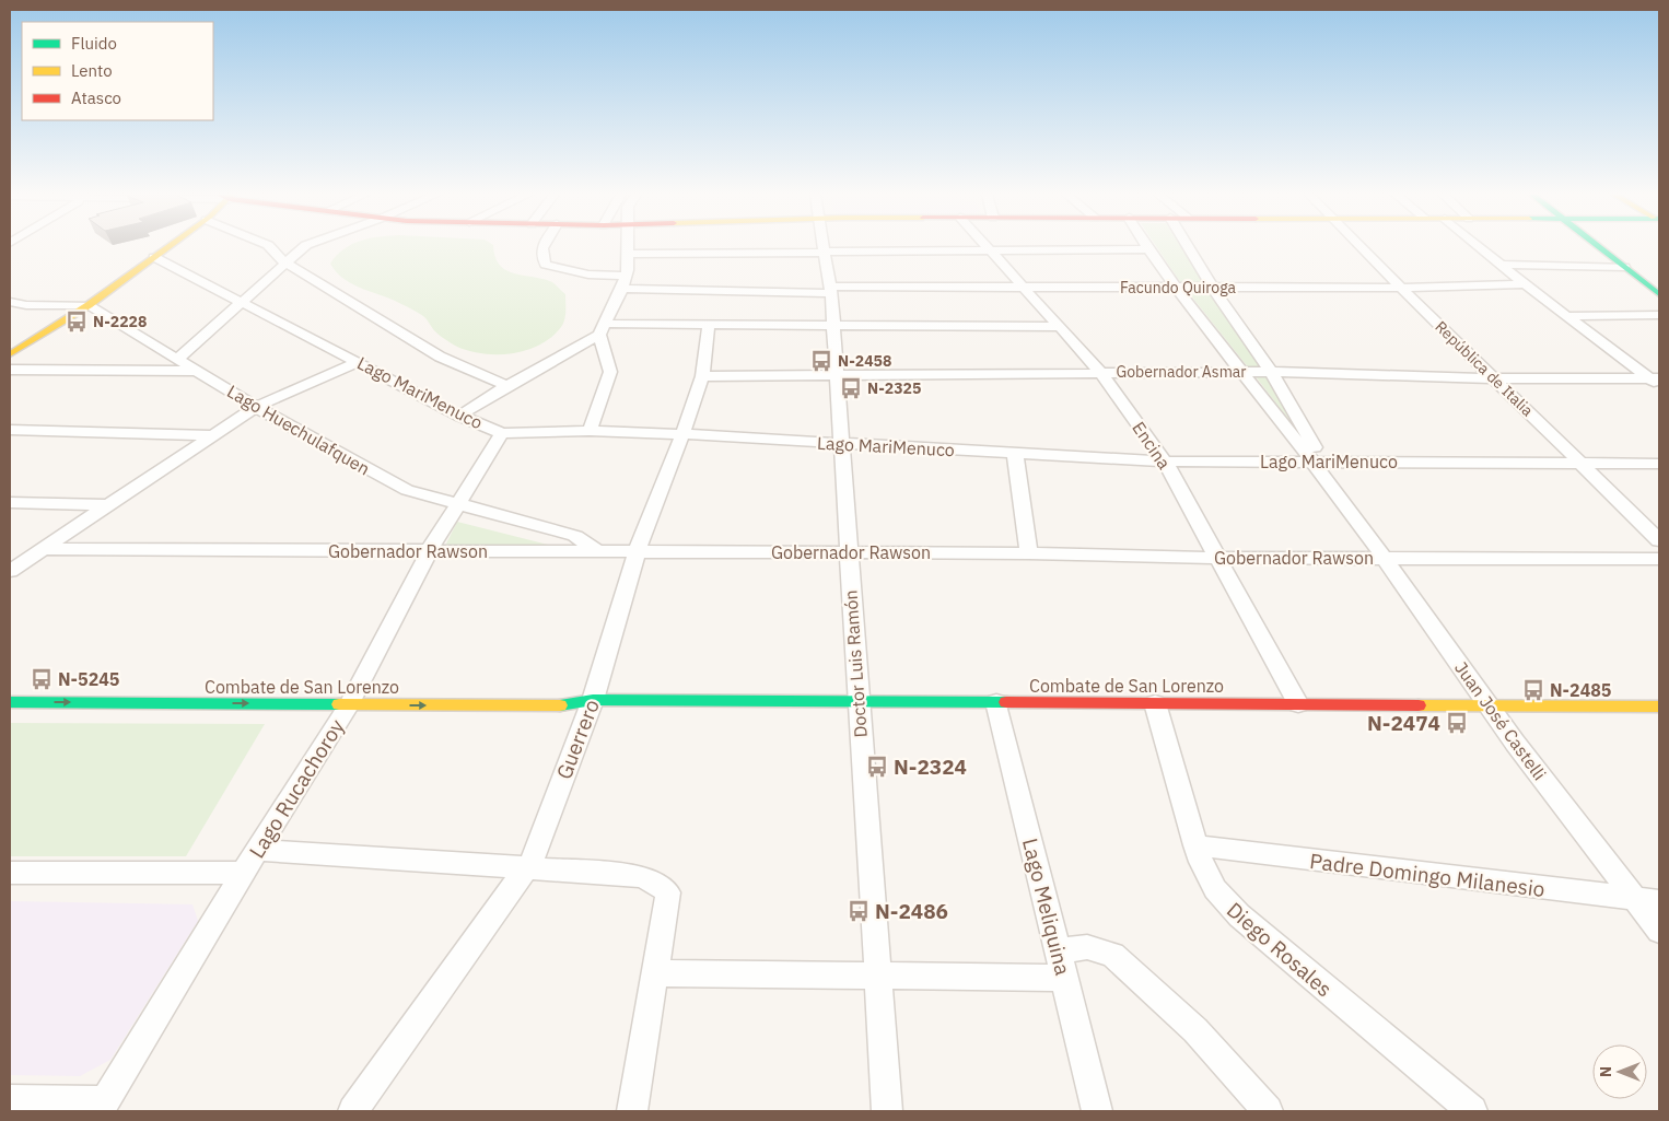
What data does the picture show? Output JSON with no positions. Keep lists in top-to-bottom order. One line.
{"streets":{"main road":["Combate de San Lorenzo"],"street":["Facundo Quiroga","República de Italia","Gobernador Asmar","Lago MariMenuco","Lago Huechulafquen","Encina","Gobernador Rawson","Doctor Luis Ramón","Juan José Castelli","Guerrero","Lago Rucachoroy","Padre Domingo Milanesio","Lago Meliquina","Diego Rosales"]},"crossings":[["Facundo Quiroga","República de Italia"],["Facundo Quiroga","Encina"],["Facundo Quiroga","Doctor Luis Ramón"],["Facundo Quiroga","Juan José Castelli"],["República de Italia","Gobernador Asmar"],["República de Italia","Lago MariMenuco"],["Gobernador Asmar","Encina"],["Gobernador Asmar","Doctor Luis Ramón"],["Gobernador Asmar","Juan José Castelli"],["Gobernador Asmar","Guerrero"],["Lago MariMenuco","Encina"],["Lago MariMenuco","Doctor Luis Ramón"],["Lago MariMenuco","Juan José Castelli"],["Lago MariMenuco","Guerrero"],["Lago MariMenuco","Lago Rucachoroy"],["Lago Huechulafquen","Gobernador Rawson"],["Lago Huechulafquen","Lago Rucachoroy"],["Encina","Gobernador Rawson"],["Encina","Combate de San Lorenzo"],["Gobernador Rawson","Doctor Luis Ramón"],["Gobernador Rawson","Juan José Castelli"],["Gobernador Rawson","Guerrero"],["Gobernador Rawson","Lago Rucachoroy"],["Doctor Luis Ramón","Combate de San Lorenzo"],["Combate de San Lorenzo","Juan José Castelli"],["Combate de San Lorenzo","Guerrero"],["Combate de San Lorenzo","Lago Rucachoroy"],["Combate de San Lorenzo","Lago Meliquina"],["Combate de San Lorenzo","Diego Rosales"],["Juan José Castelli","Padre Domingo Milanesio"],["Padre Domingo Milanesio","Diego Rosales"]],"places":{"bus stop":["N-2228","N-2458","N-2325","N-5245","N-2485","N-2474","N-2324","N-2486"]},"legend":["Fluido","Lento","Atasco"],"north":"left"}
